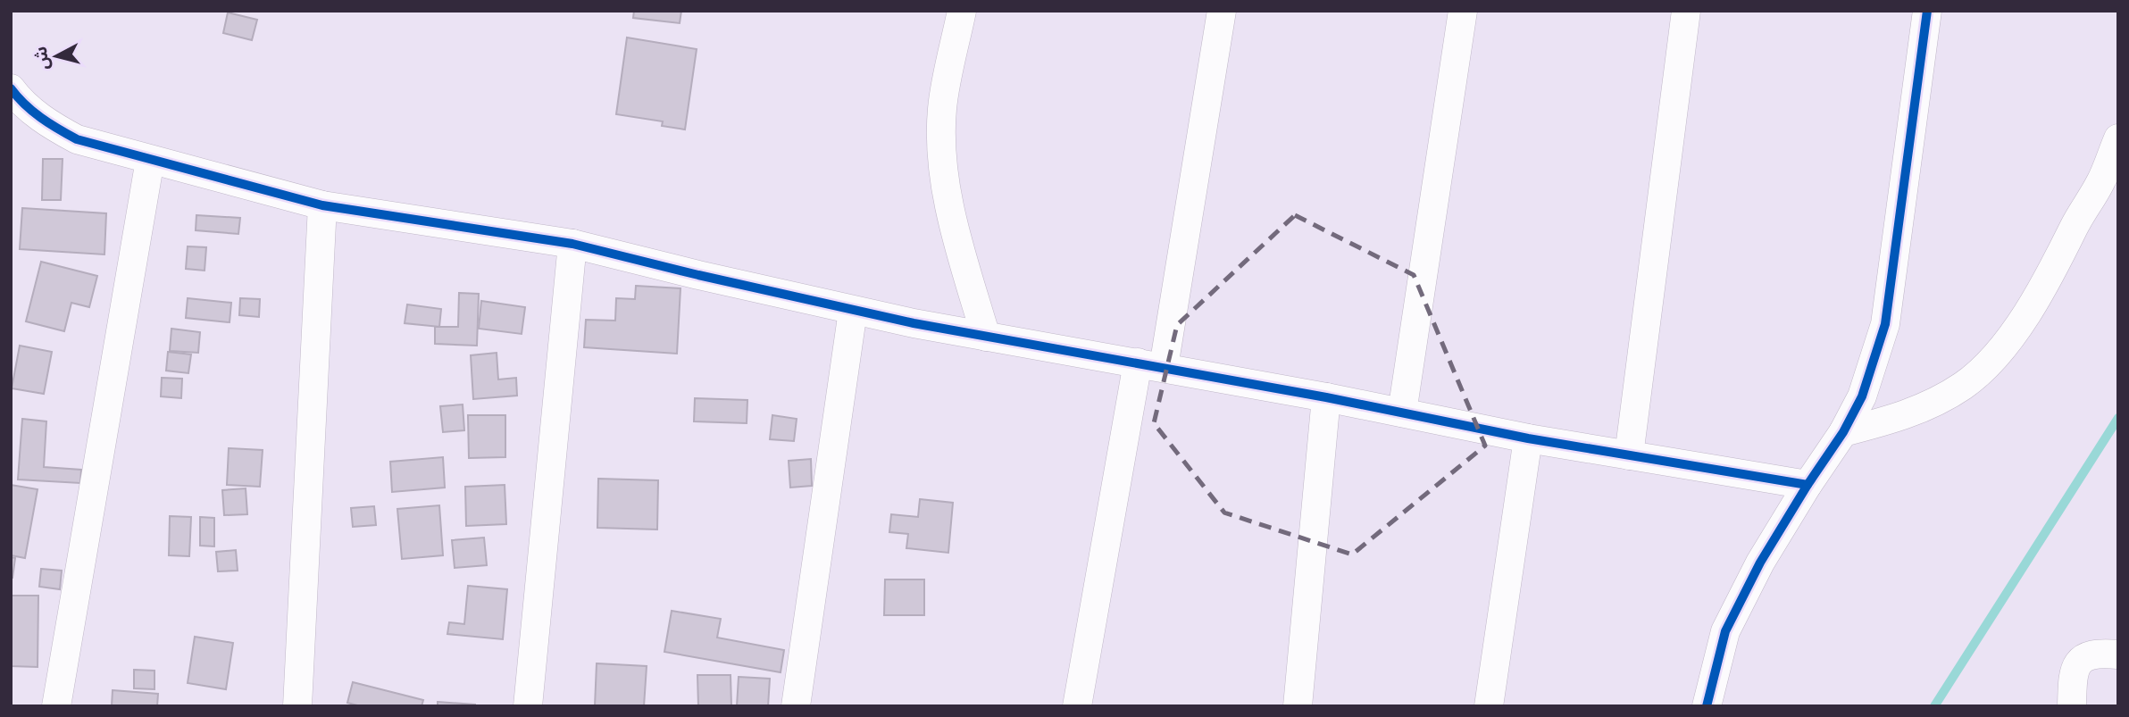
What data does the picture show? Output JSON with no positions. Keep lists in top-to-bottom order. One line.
{"north":"left"}
